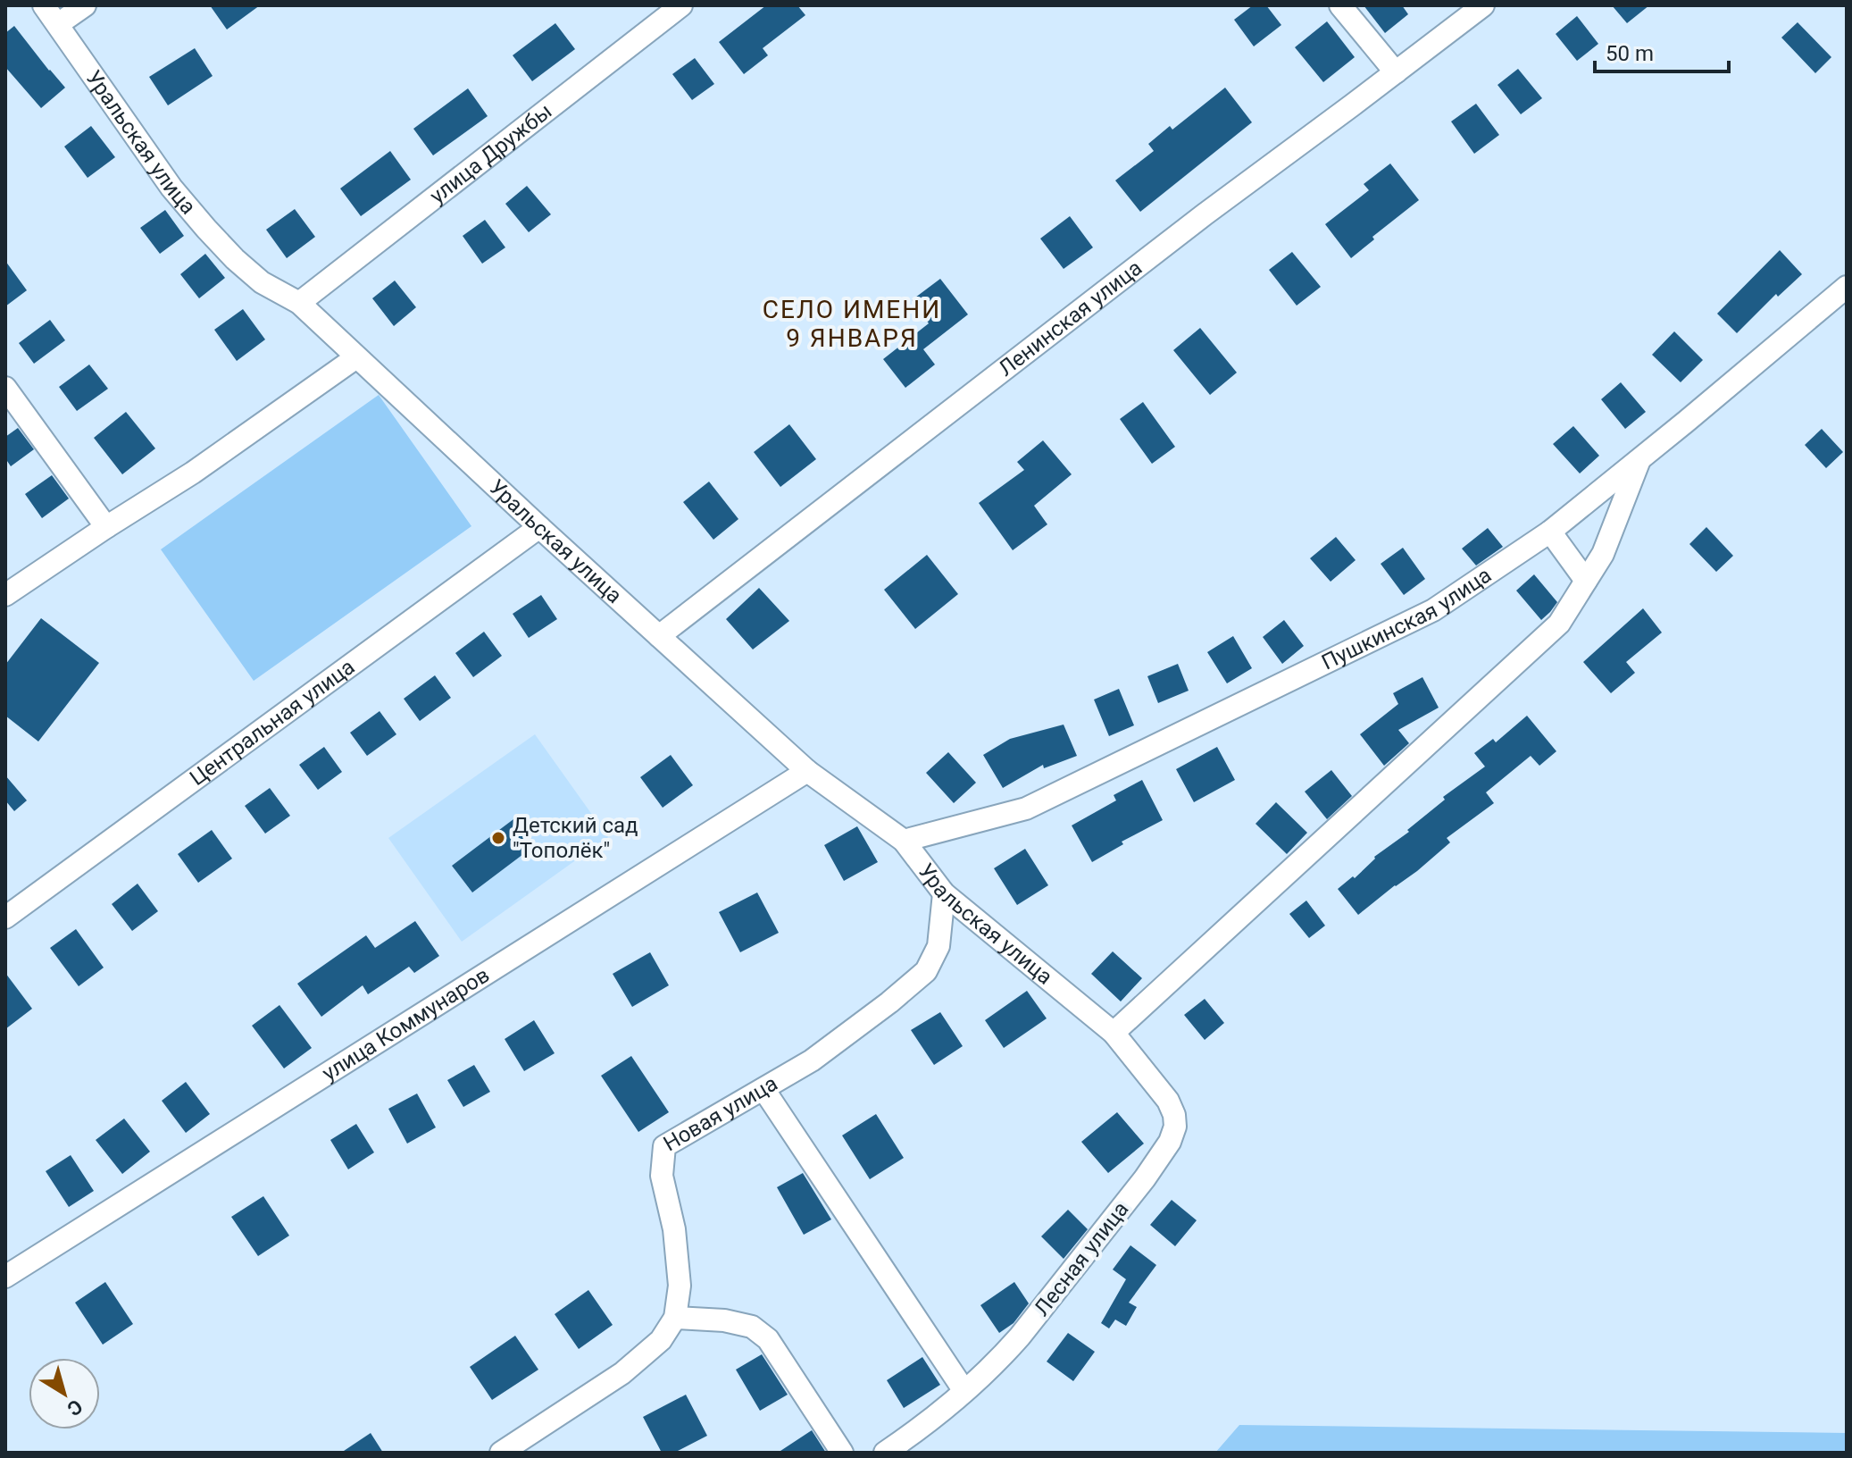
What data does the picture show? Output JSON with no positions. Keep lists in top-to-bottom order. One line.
{"streets":{"street":["Уральская улица","улица Дружбы","Ленинская улица","Пушкинская улица","Центральная улица","улица Коммунаров","Новая улица","Лесная улица"]},"crossings":[["Уральская улица","улица Дружбы"],["Уральская улица","Ленинская улица"],["Уральская улица","Пушкинская улица"],["Уральская улица","Центральная улица"],["Уральская улица","улица Коммунаров"],["Уральская улица","Новая улица"],["Уральская улица","Лесная улица"]],"districts":["СЕЛО ИМЕНИ 9 ЯНВАРЯ"],"places":["Детский сад \"Тополёк\""],"scale_bar":"50 m","north":"bottom right"}
